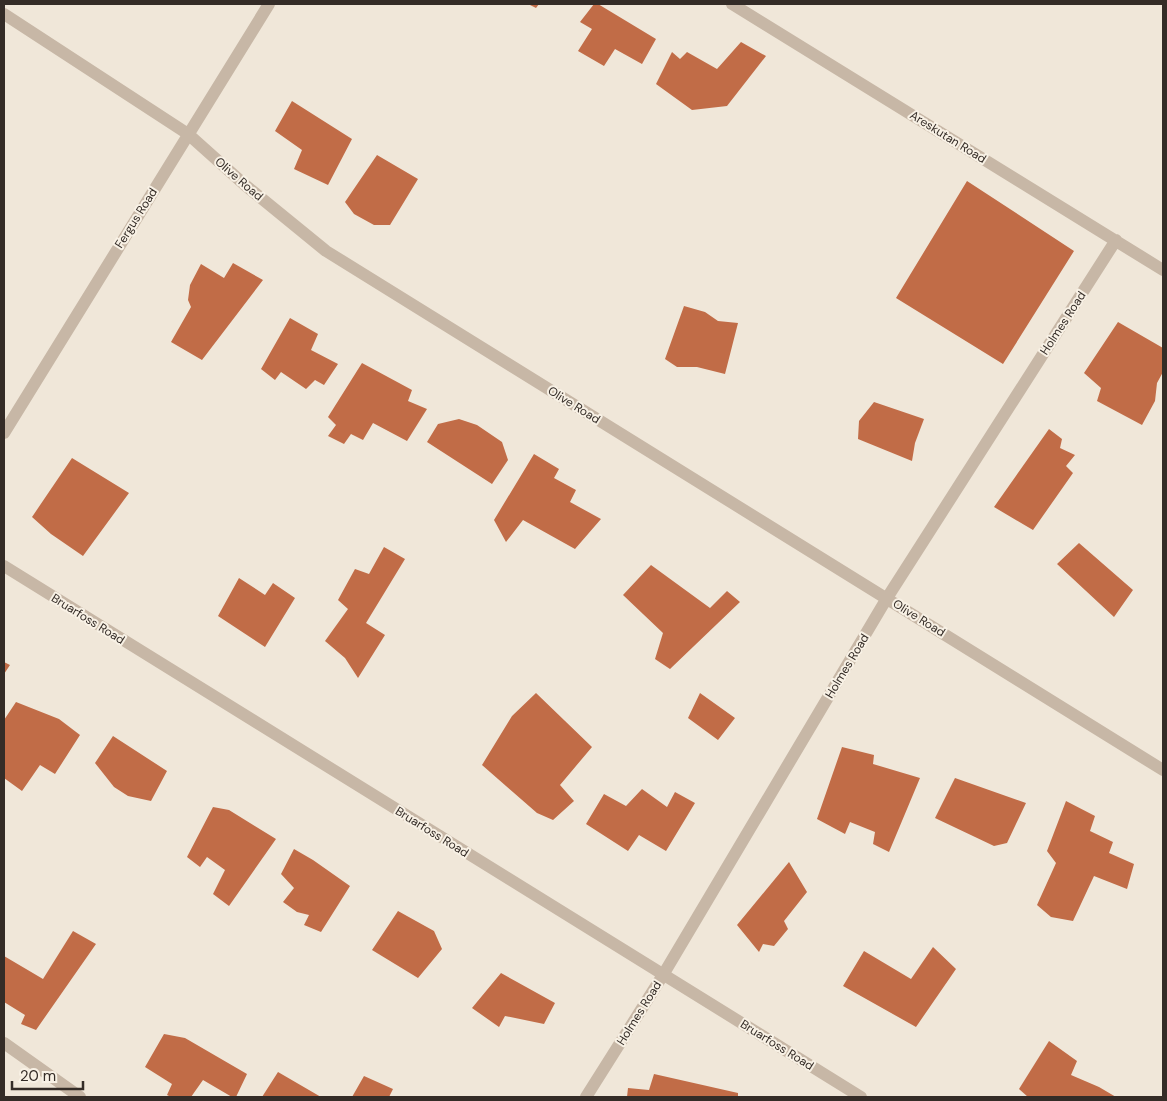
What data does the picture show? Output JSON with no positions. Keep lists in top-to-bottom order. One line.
{"streets":{"street":["Areskutan Road","Olive Road","Fergus Road","Holmes Road","Bruarfoss Road"]},"crossings":[["Areskutan Road","Holmes Road"],["Olive Road","Fergus Road"],["Olive Road","Holmes Road"],["Holmes Road","Bruarfoss Road"]],"scale_bar":"20 m"}
